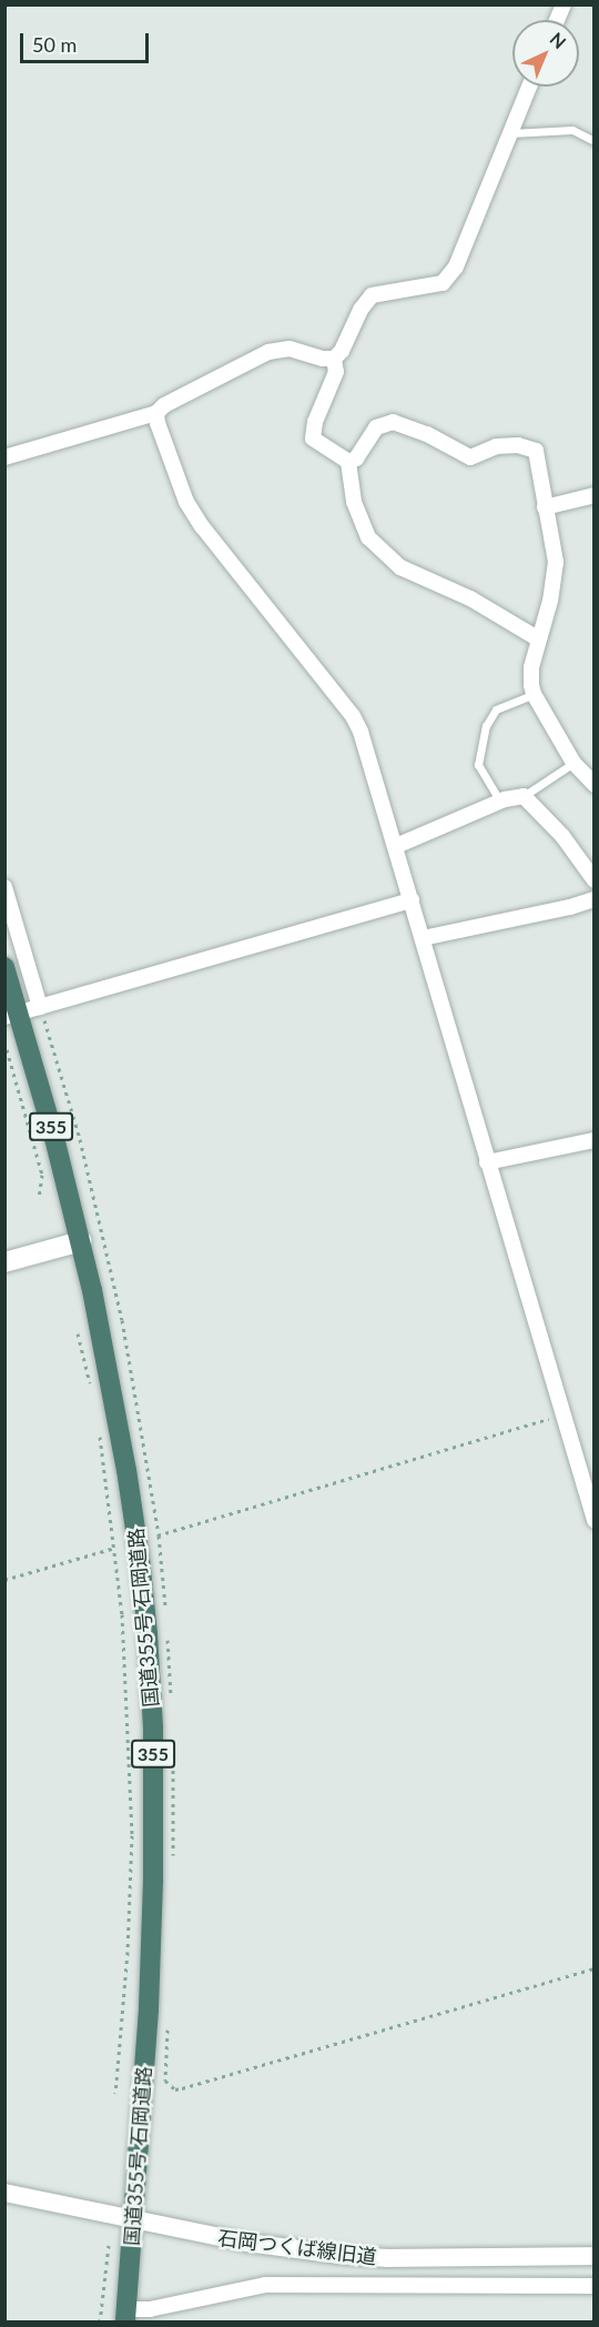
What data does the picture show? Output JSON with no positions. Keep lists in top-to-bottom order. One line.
{"streets":{"highway":["355","国道355号 石岡道路"],"street":["石岡つくば線旧道"]},"crossings":[["国道355号 石岡道路","石岡つくば線旧道"]],"scale_bar":"50 m","north":"top right"}
